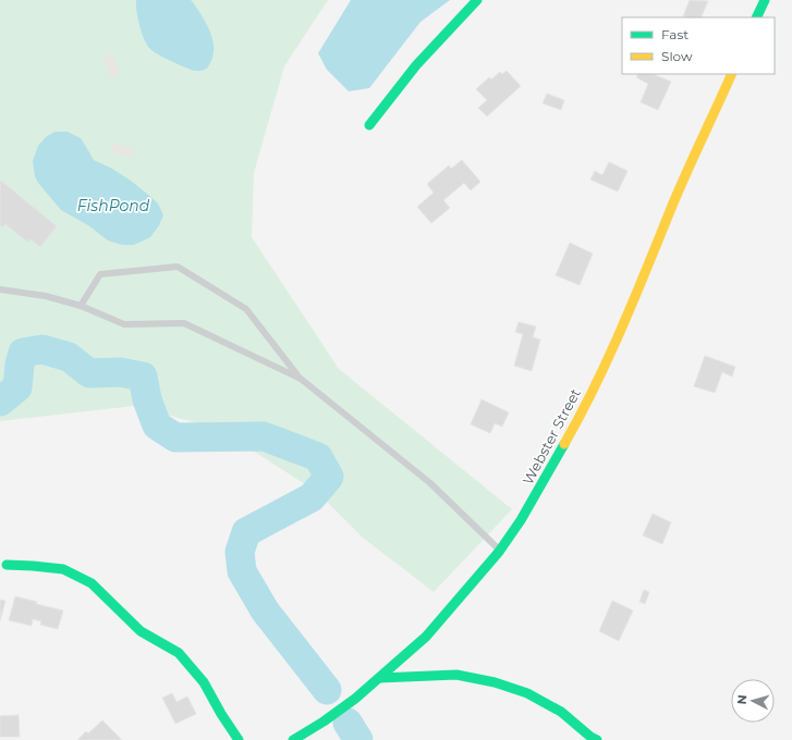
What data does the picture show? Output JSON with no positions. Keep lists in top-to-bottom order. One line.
{"streets":{"street":["Webster Street"]},"water":["FishPond"],"legend":["Fast","Slow"],"north":"left"}
